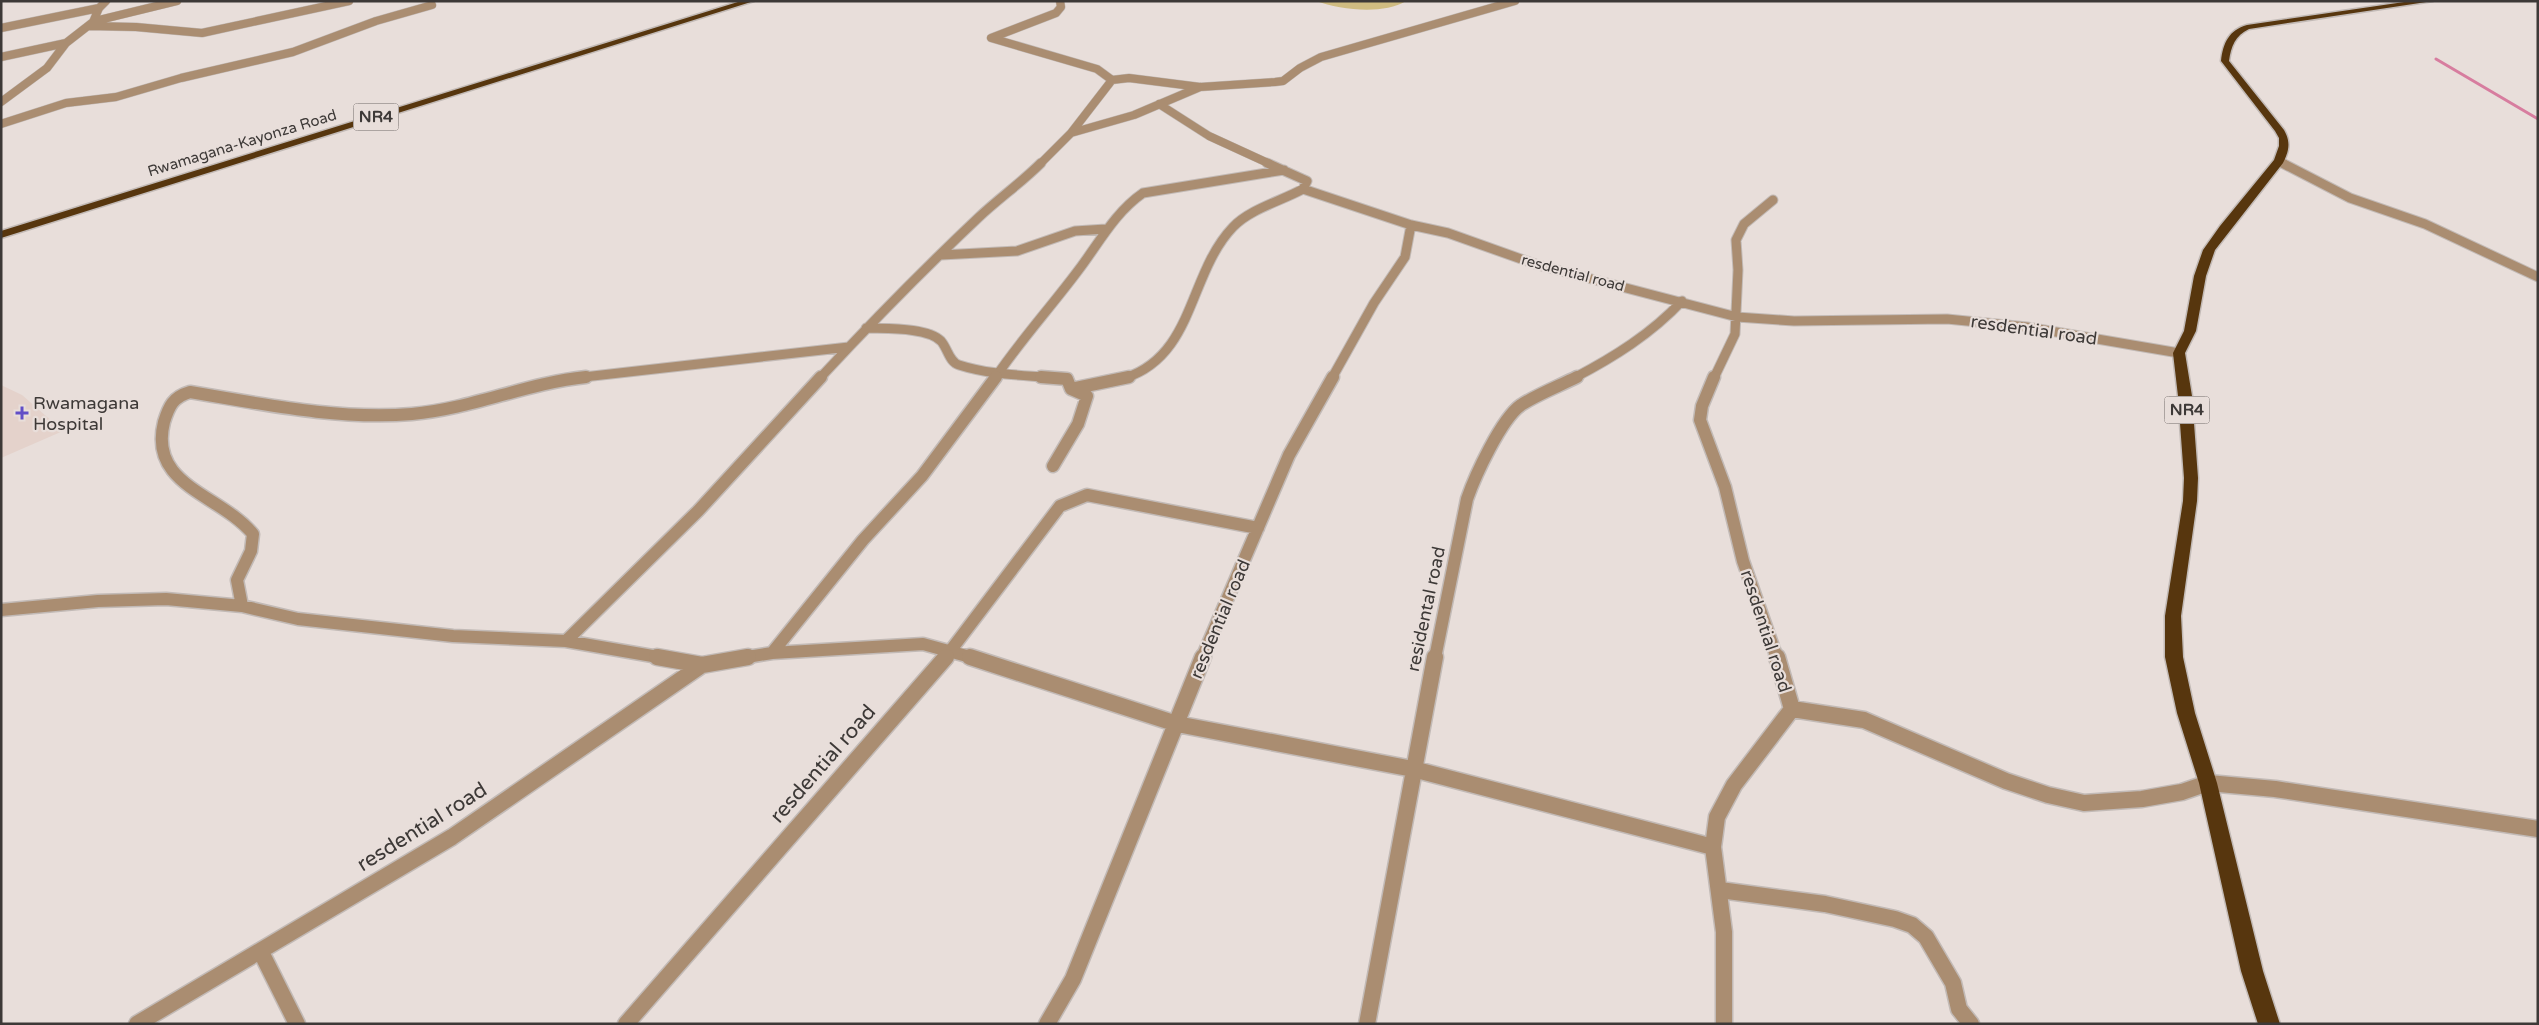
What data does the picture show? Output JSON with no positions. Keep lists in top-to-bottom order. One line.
{"streets":{"highway":["NR4","Rwamagana-Kayonza Road"],"street":["resdential road","residental road"]},"crossings":[["NR4","resdential road"],["resdential road","residental road"]],"places":{"health":["Rwamagana Hospital"]}}
